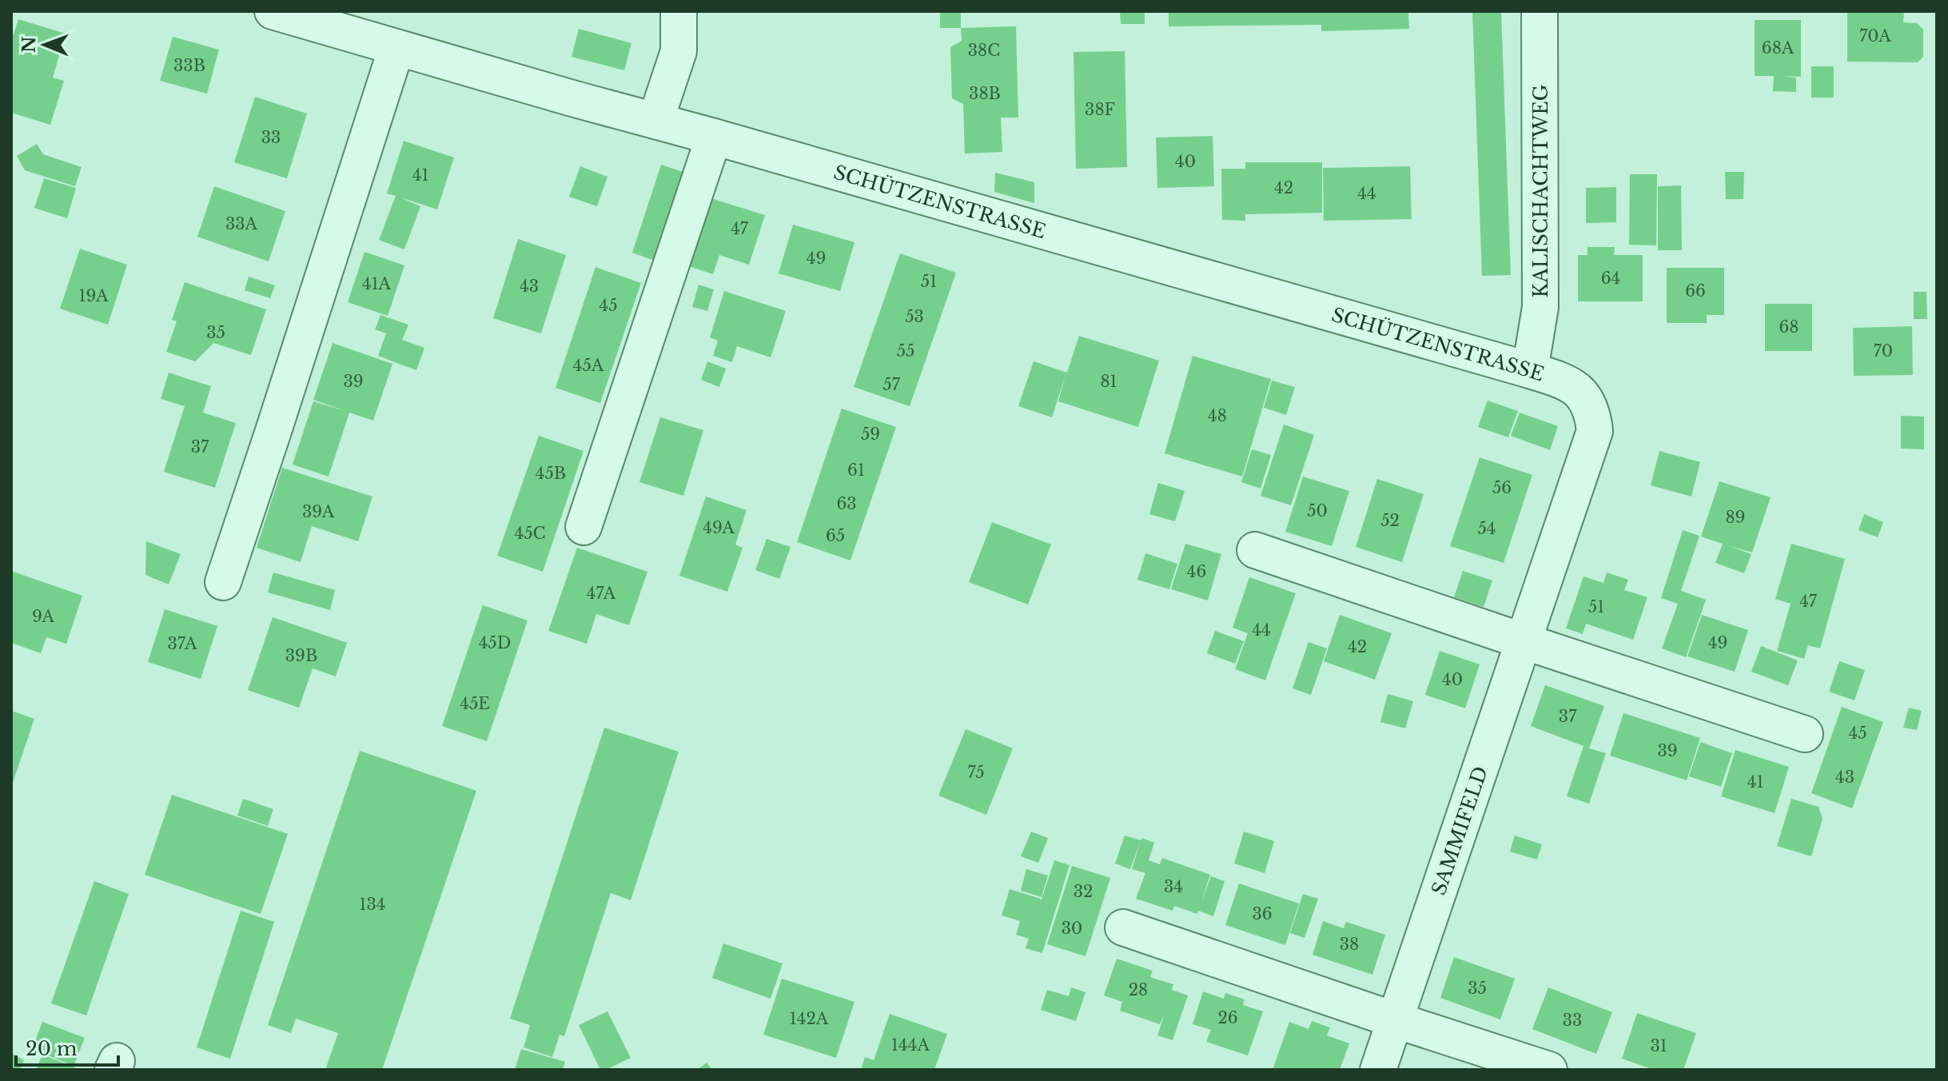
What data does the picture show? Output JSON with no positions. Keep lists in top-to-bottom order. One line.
{"streets":{"street":["KALISCHACHTWEG","SCHÜTZENSTRASSE","SAMMIFELD"]},"crossings":[["KALISCHACHTWEG","SCHÜTZENSTRASSE"],["SCHÜTZENSTRASSE","SAMMIFELD"]],"house_numbers":["70A","68A","38C","33B","38B","38F","33","40","41","42","44","33A","47","49","64","51","41A","43","66","19A","45","53","68","35","55","70","45A","39","81","57","48","59","37","61","45B","56","63","50","39A","89","52","49A","54","45C","65","46","47A","47","51","9A","44","45D","49","37A","42","39B","40","45E","37","45","39","75","43","41","34","32","134","36","30","38","35","28","26","142A","33","144A","31"],"scale_bar":"20 m","north":"left"}
